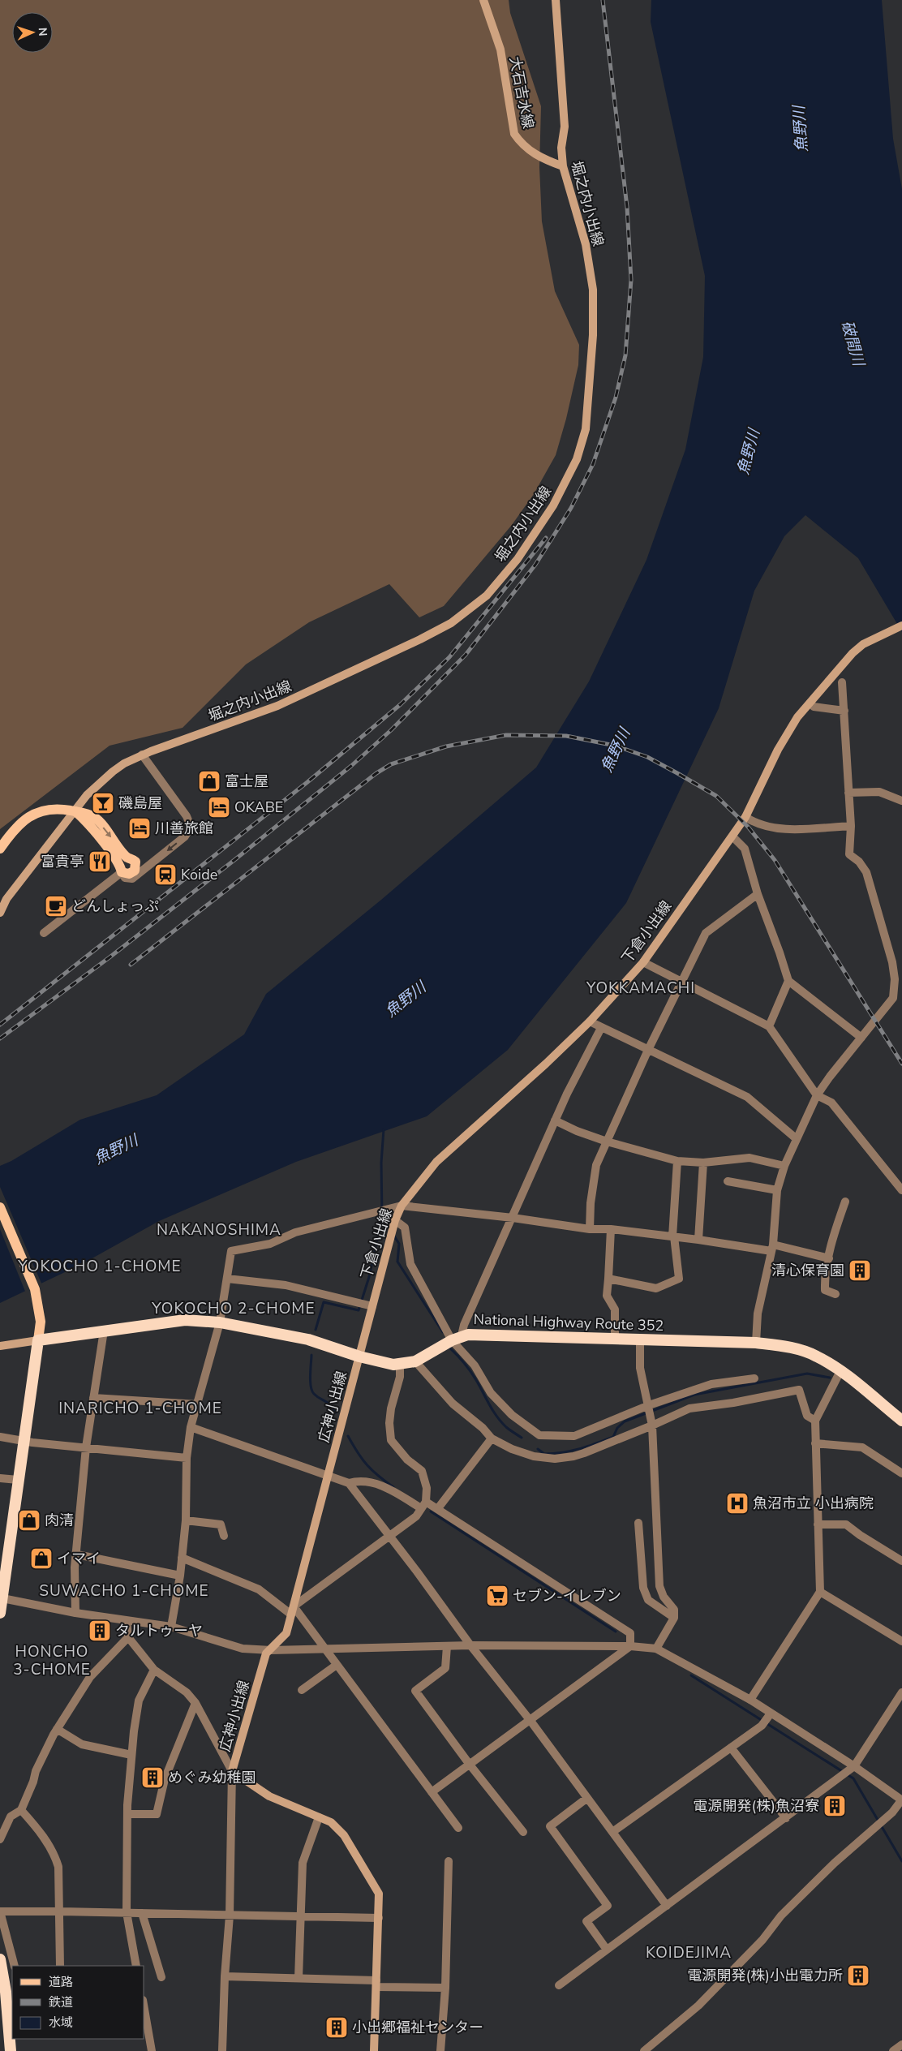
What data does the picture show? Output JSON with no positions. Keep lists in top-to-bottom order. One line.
{"streets":{"highway":["National Highway Route 352"],"main road":["大石吉水線","堀之内小出線","下倉小出線","広神小出線"]},"crossings":[["大石吉水線","堀之内小出線"],["下倉小出線","National Highway Route 352"],["下倉小出線","広神小出線"],["National Highway Route 352","広神小出線"]],"districts":["YOKKAMACHI","NAKANOSHIMA","YOKOCHO 1-CHOME","YOKOCHO 2-CHOME","INARICHO 1-CHOME","SUWACHO 1-CHOME","HONCHO 3-CHOME","KOIDEJIMA"],"water":["魚野川","破間川"],"places":{"shop":["富士屋","肉清","イマイ"],"bar":["磯島屋"],"hotel":["OKABE","川善旅館"],"restaurant":["富貴亭"],"station":["Koide"],"cafe":["どんしょっぷ"],"building":["清心保育園","タルトゥーヤ","めぐみ幼稚園","電源開発(株)魚沼寮","電源開発(株)小出電力所","小出郷福祉センター"],"hospital":["魚沼市立 小出病院"],"supermarket":["セブン-イレブン"]},"legend":["道路","鉄道","水域"],"north":"right"}
